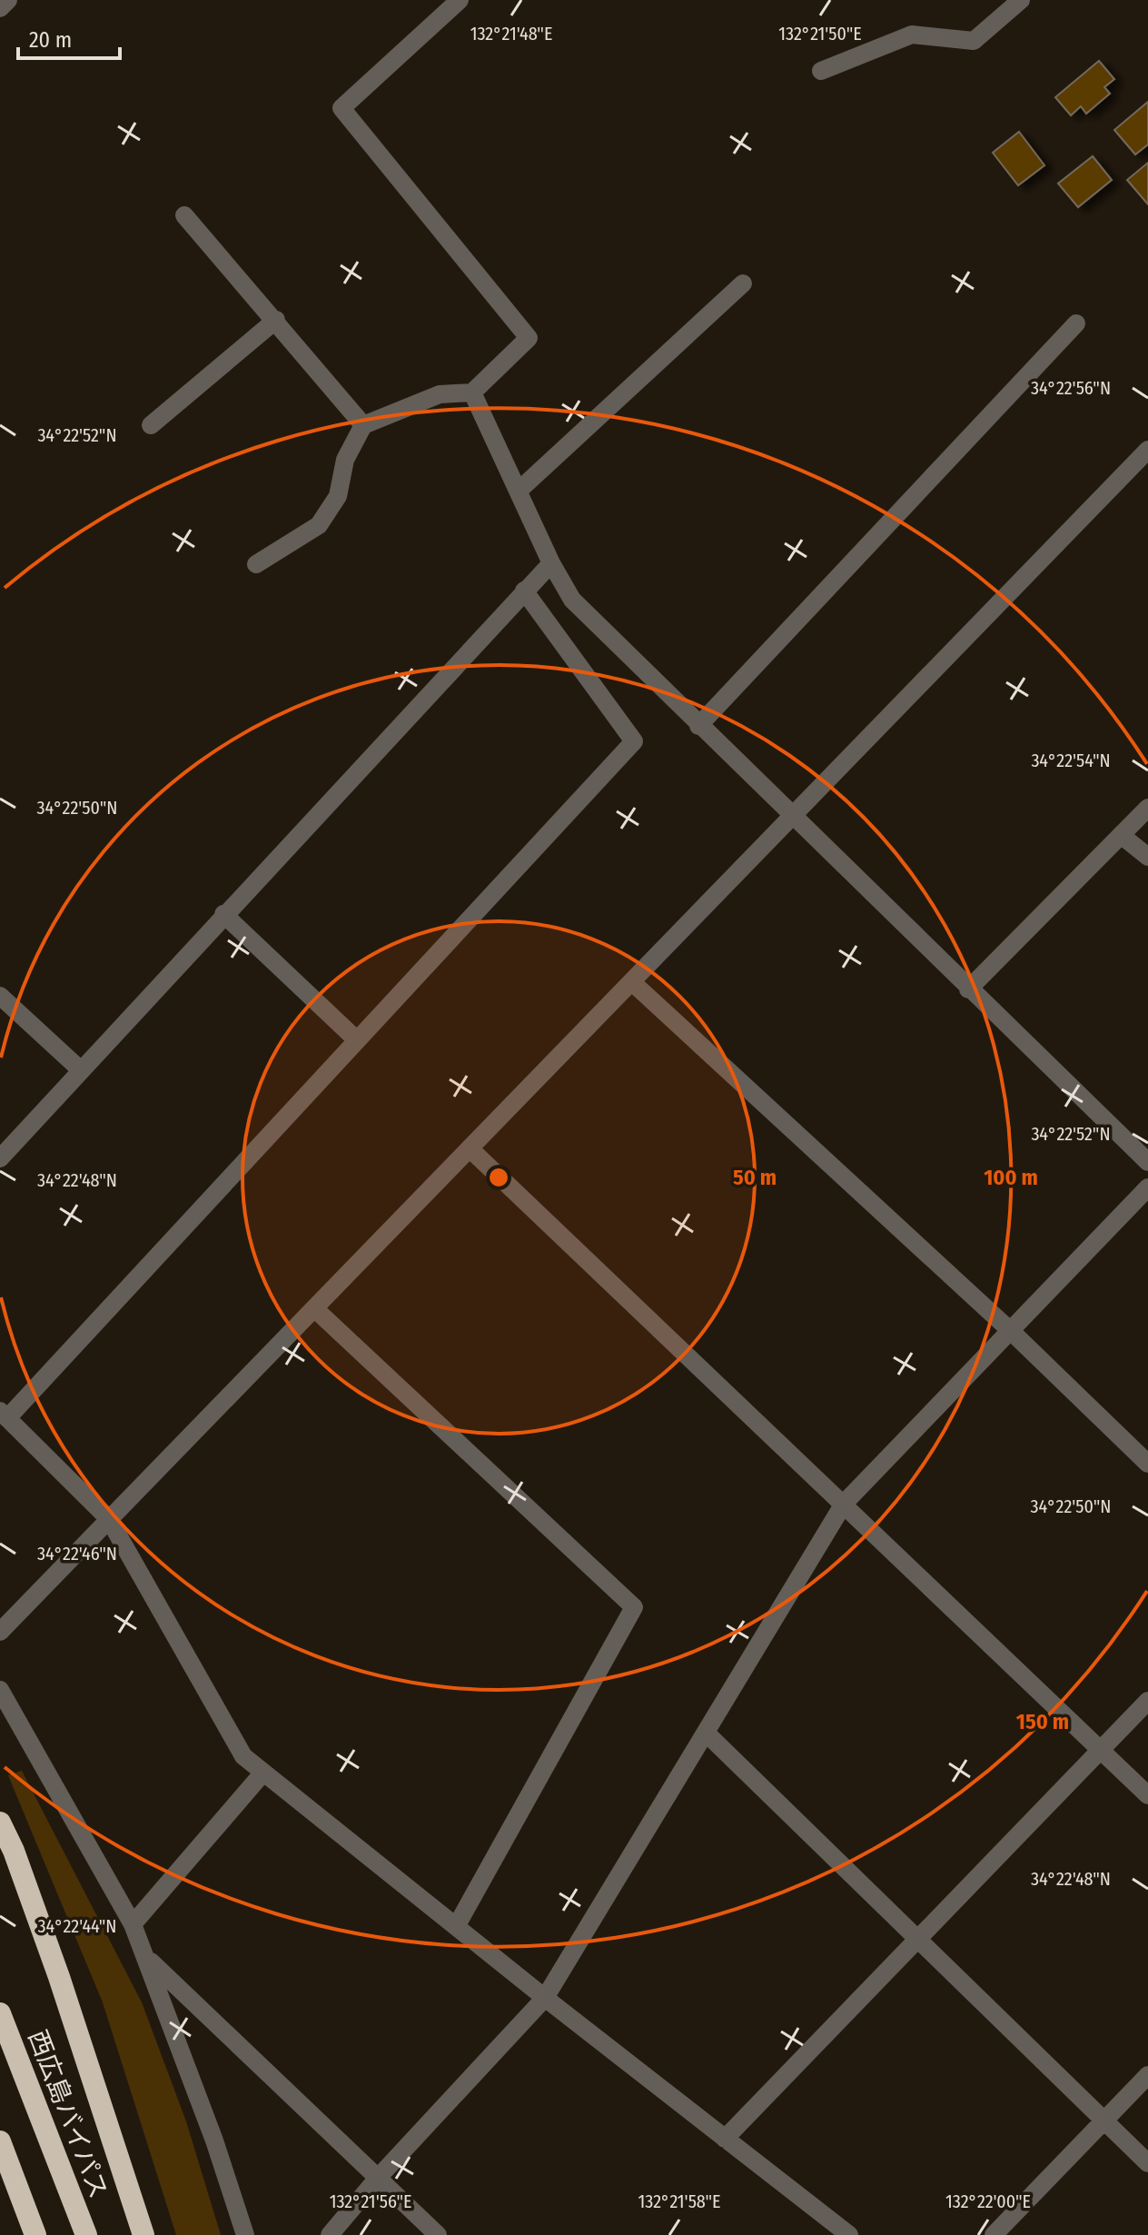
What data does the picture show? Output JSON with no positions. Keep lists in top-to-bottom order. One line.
{"streets":{"highway":["西広島バイパス"]},"scale_bar":"20 m","coordinates":["132°21'48\"E","132°21'50\"E","34°22'56\"N","34°22'52\"N","34°22'54\"N","34°22'50\"N","34°22'48\"N","34°22'46\"N","34°22'44\"N","132°21'56\"E","132°21'58\"E","132°22'00\"E"],"rings":["50 m","100 m","150 m"]}
